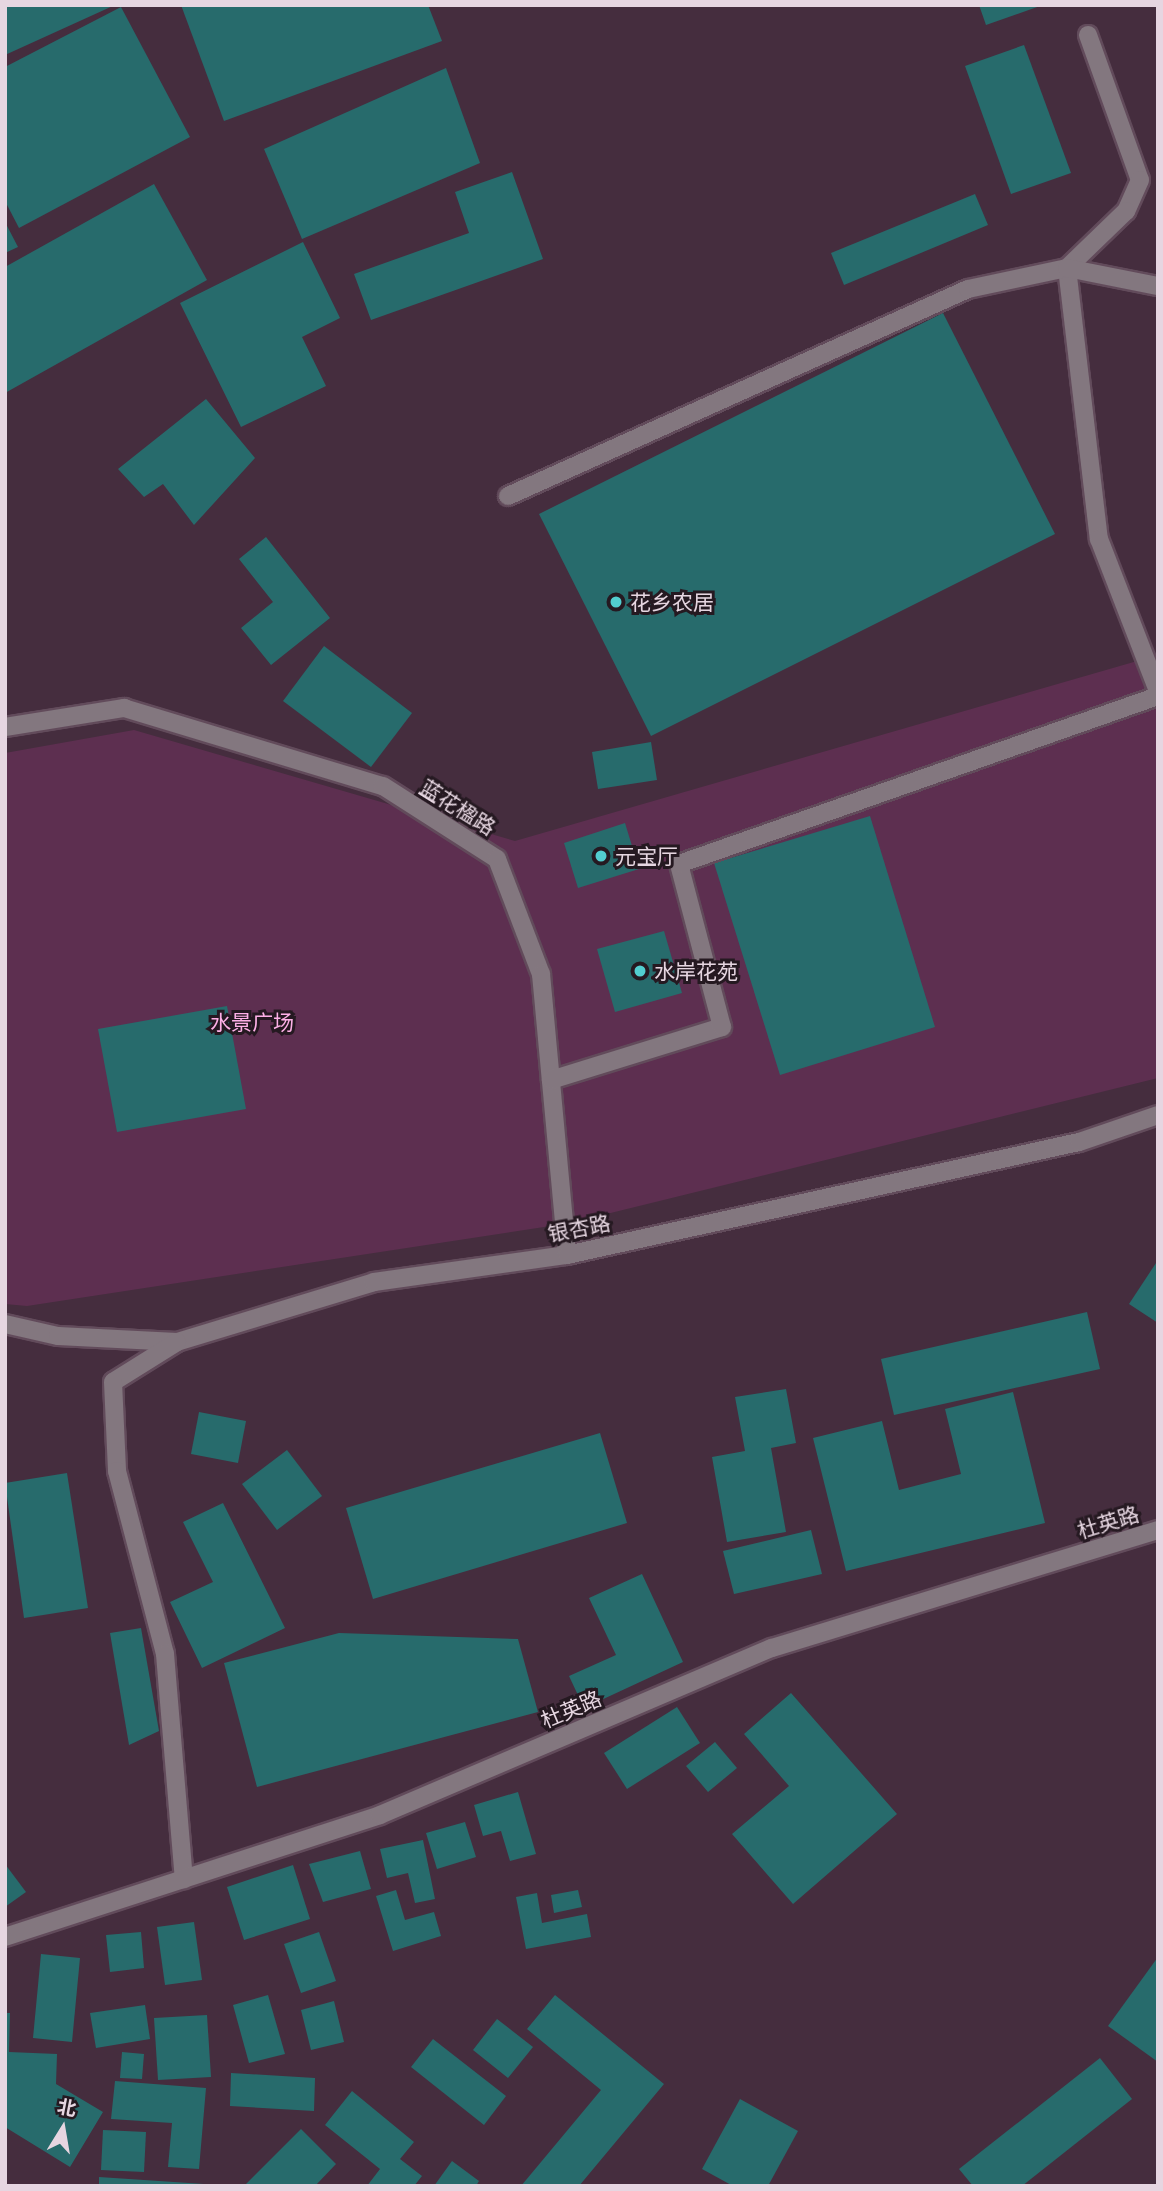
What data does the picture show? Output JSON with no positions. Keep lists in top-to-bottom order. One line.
{"streets":{"street":["蓝花楹路","银杏路","杜英路"]},"crossings":[["蓝花楹路","银杏路"]],"parks":["水景广场"],"places":["花乡农居","元宝厅","水岸花苑"],"north":"top"}
